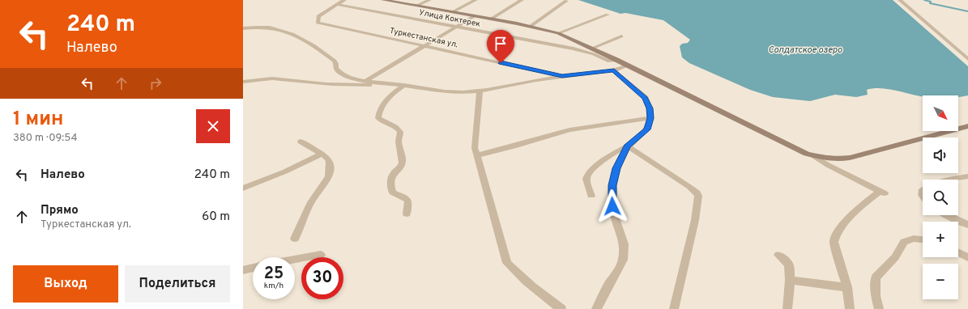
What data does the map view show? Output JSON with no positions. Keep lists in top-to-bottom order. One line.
{"streets":{"street":["Улица Коктерек","Туркестанская ул."]},"crossings":[["Улица Коктерек","Туркестанская ул."]],"water":["Солдатское озеро"],"north":"bottom right","page":{"turn":["240 m","Налево"],"map_buttons":["+","−"],"heading":["1 мин","380 m · 09:54"],"list":[{"name":"Налево","value":"240 m"},{"name":"Прямо","note":"Туркестанская ул.","value":"60 m"}],"speed":"25 km/h","limit":"30","buttons":["Выход","Поделиться"]}}
